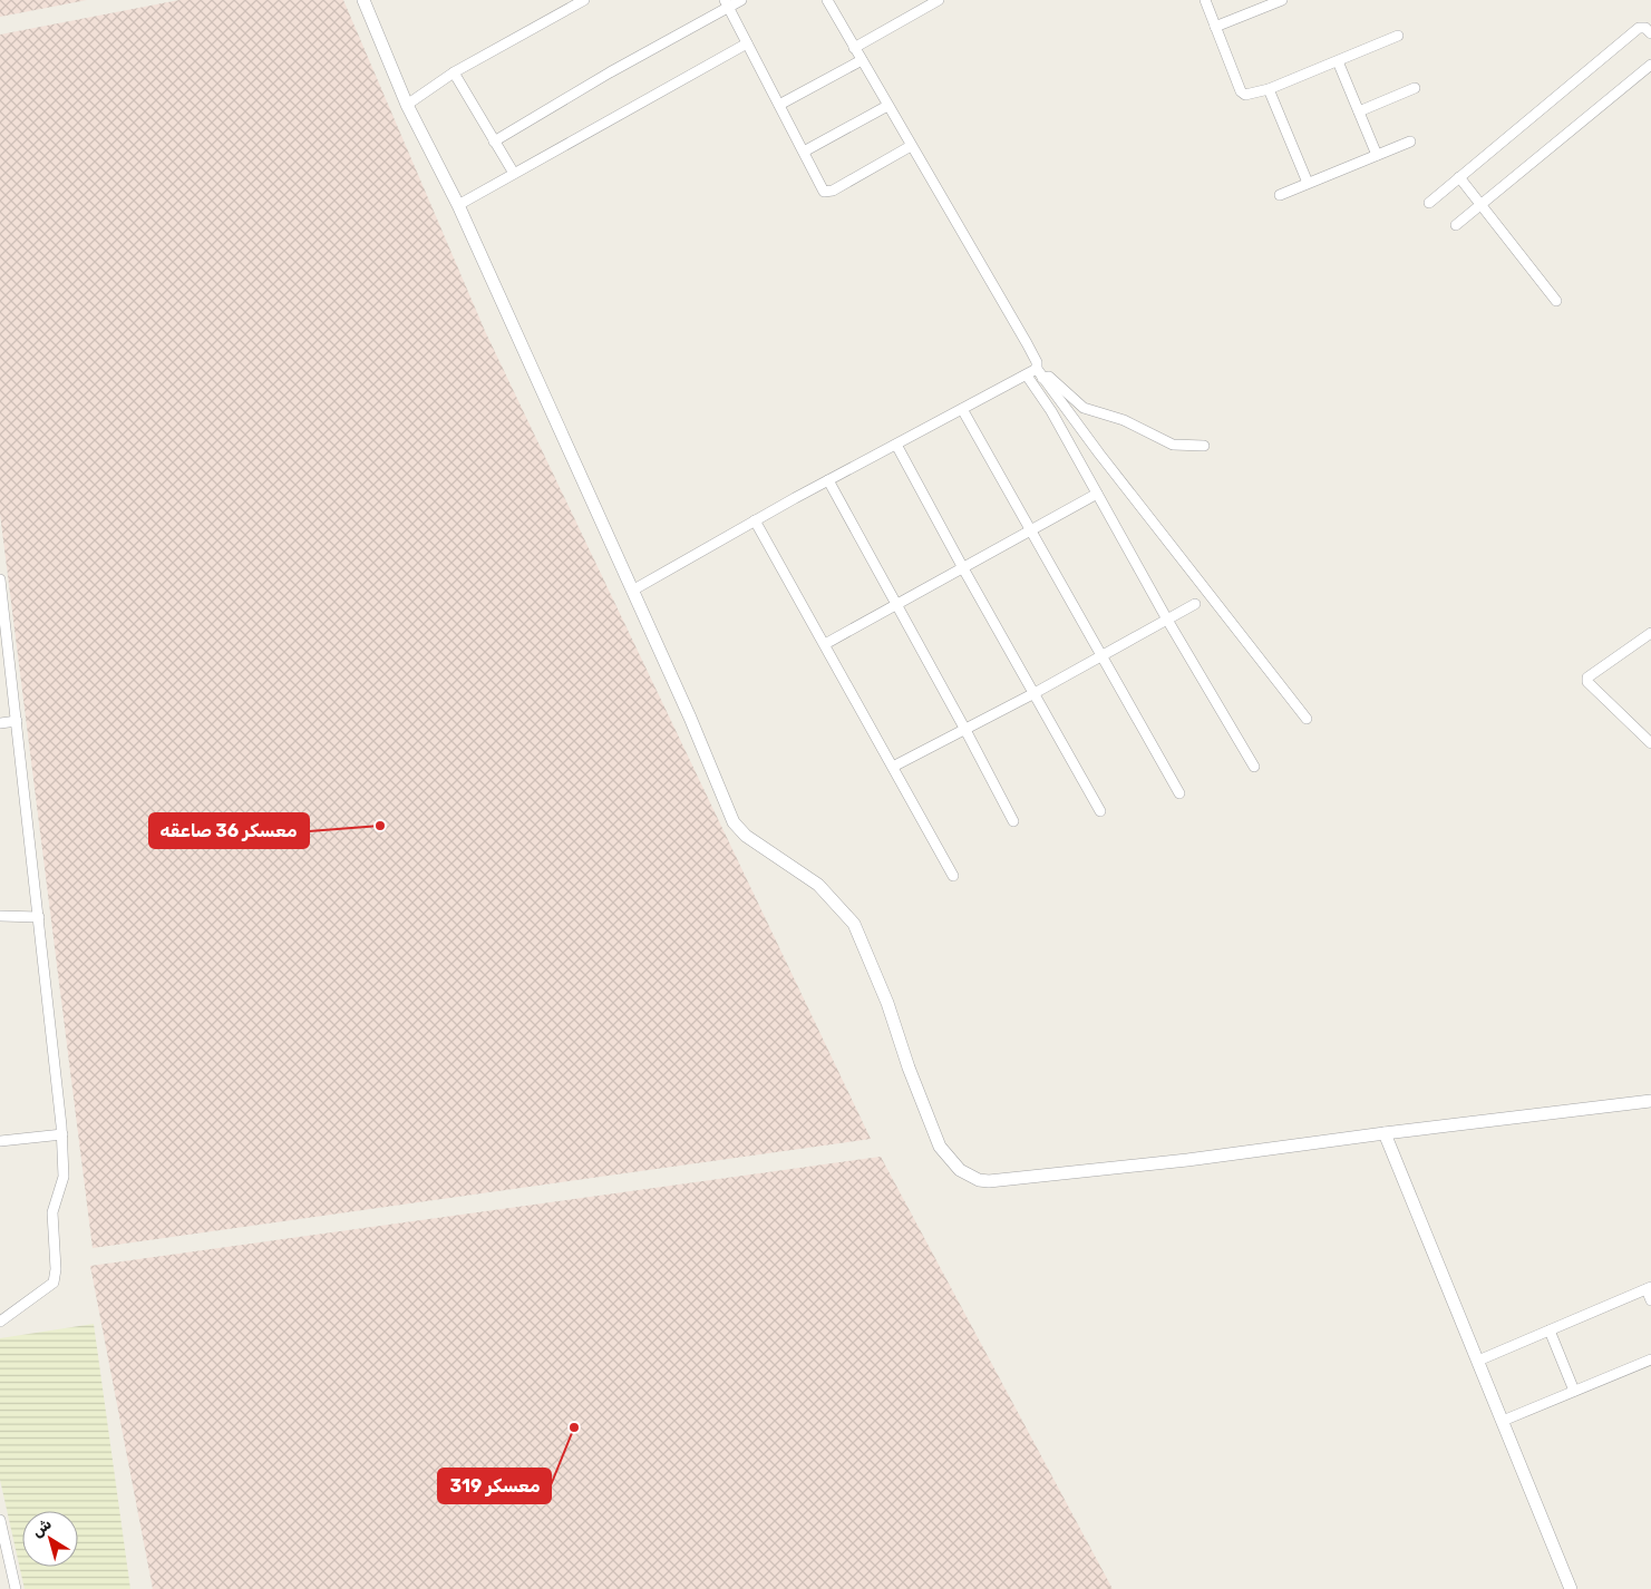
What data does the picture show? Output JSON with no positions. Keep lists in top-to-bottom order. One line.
{"places":["معسكر 36 صاعقه","معسكر 319"],"north":"top left"}
